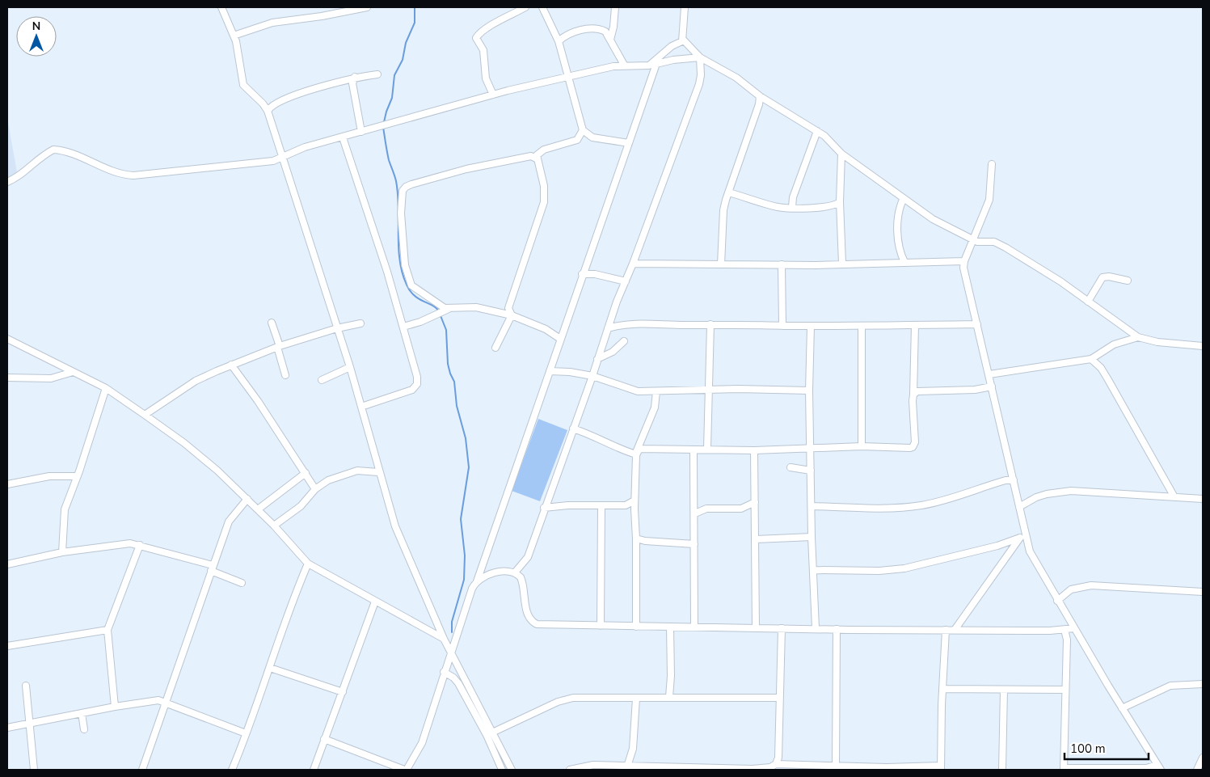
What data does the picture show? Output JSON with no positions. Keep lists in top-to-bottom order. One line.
{"scale_bar":"100 m","north":"top"}
